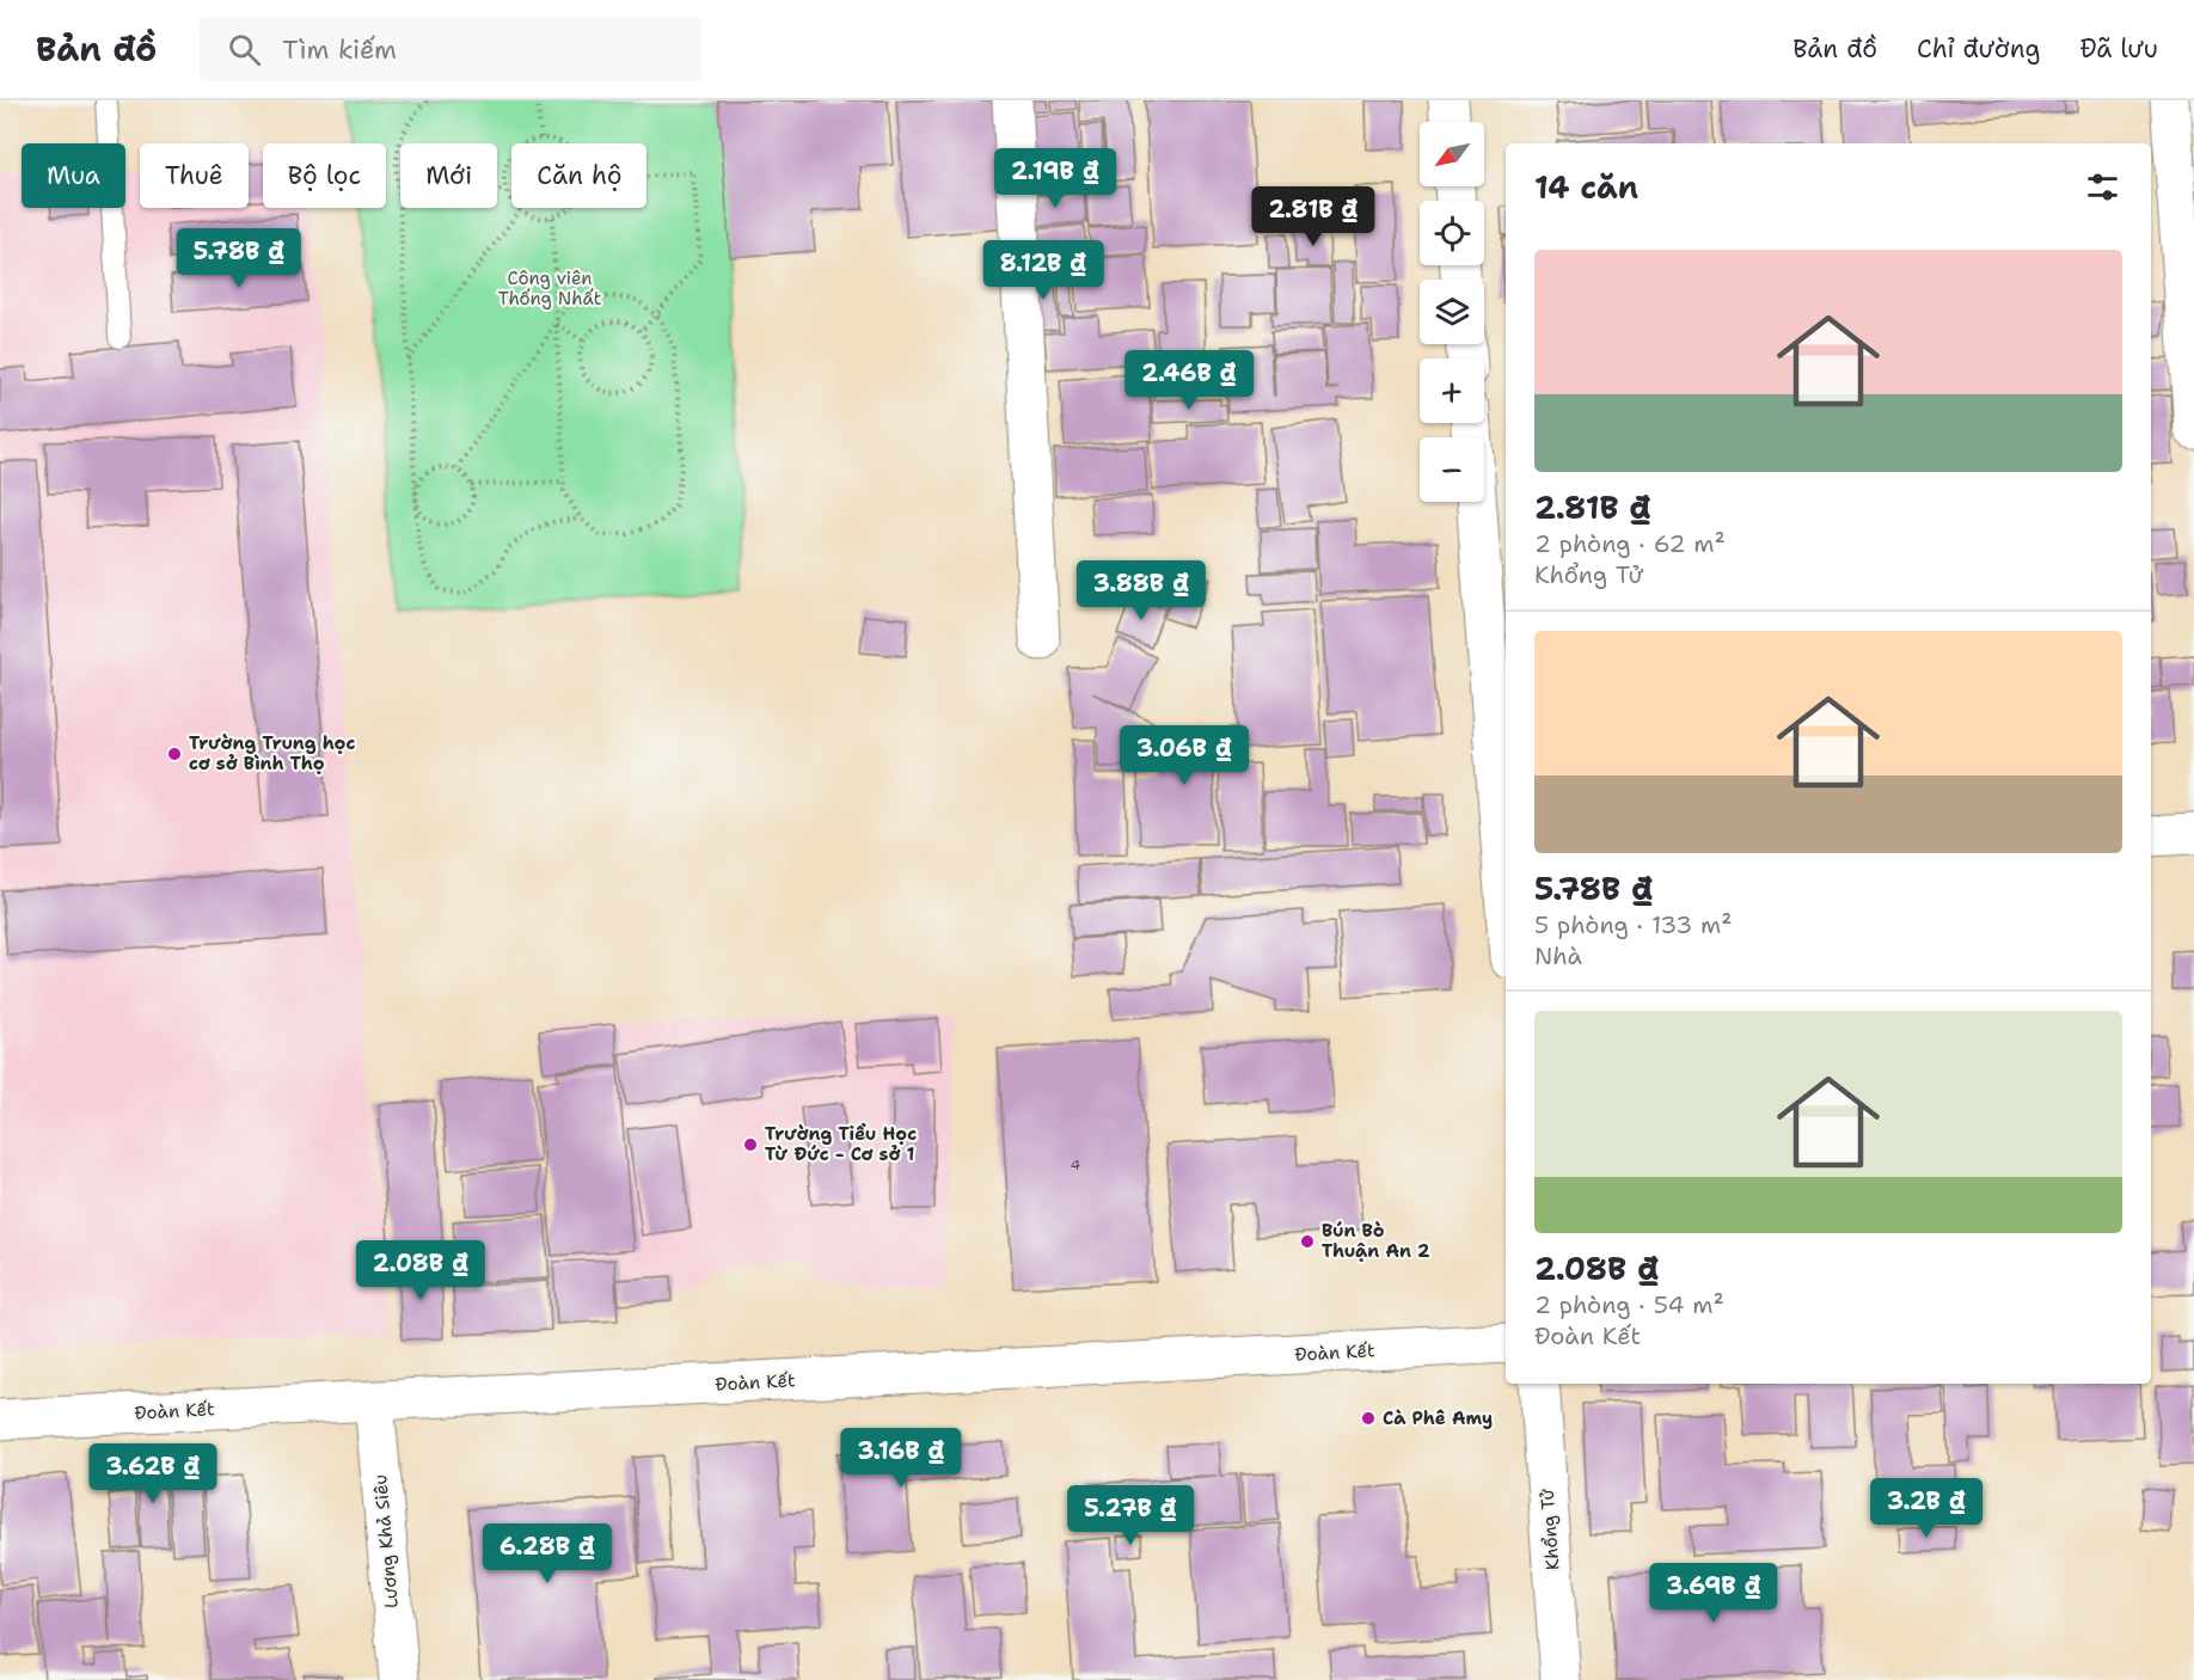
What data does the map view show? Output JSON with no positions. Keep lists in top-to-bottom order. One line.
{"streets":{"street":["Đoàn Kết","Khổng Tử","Lương Khả Siêu"]},"crossings":[["Đoàn Kết","Lương Khả Siêu"]],"parks":["Công viên Thống Nhất"],"places":["Trường Trung học cơ sở Bình Thọ","Trường Tiểu Học Từ Đức - Cơ sở 1","Bún Bò Thuận An 2","Cà Phê Amy"],"house_numbers":["4"],"north":"bottom left","page":{"header":"Bản đồ","search":"Tìm kiếm","nav":["Bản đồ","Chỉ đường","Đã lưu"],"map_buttons":["+","−"],"chip":["Mua","Thuê","Bộ lọc","Mới","Căn hộ"],"heading":"14 căn","price":["2.19B ₫","2.81B ₫","5.78B ₫","8.12B ₫","2.46B ₫","3.88B ₫","3.06B ₫","2.08B ₫","3.16B ₫","3.62B ₫","3.2B ₫","5.27B ₫","6.28B ₫","3.69B ₫"],"list":[{"name":"2.81B ₫","note":"2 phòng · 62 m² · Khổng Tử"},{"name":"5.78B ₫","note":"5 phòng · 133 m² · Nhà"},{"name":"2.08B ₫","note":"2 phòng · 54 m² · Đoàn Kết"}]}}
